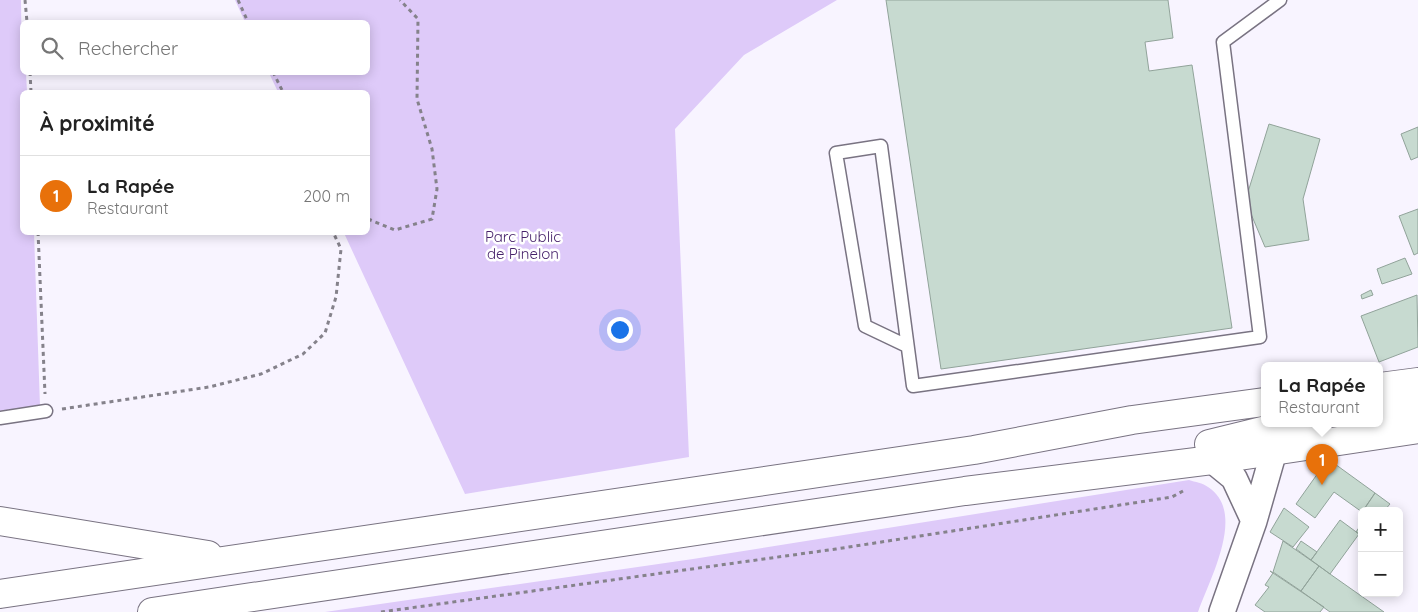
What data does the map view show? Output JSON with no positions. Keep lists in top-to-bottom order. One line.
{"parks":["Parc Public de Pinelon"],"page":{"search":"Rechercher","heading":"À proximité","list":[{"mark":"1","name":"La Rapée","note":"Restaurant","value":"200 m"}],"popup":["La Rapée","Restaurant"],"pins":"1","map_buttons":["+","−"]}}
